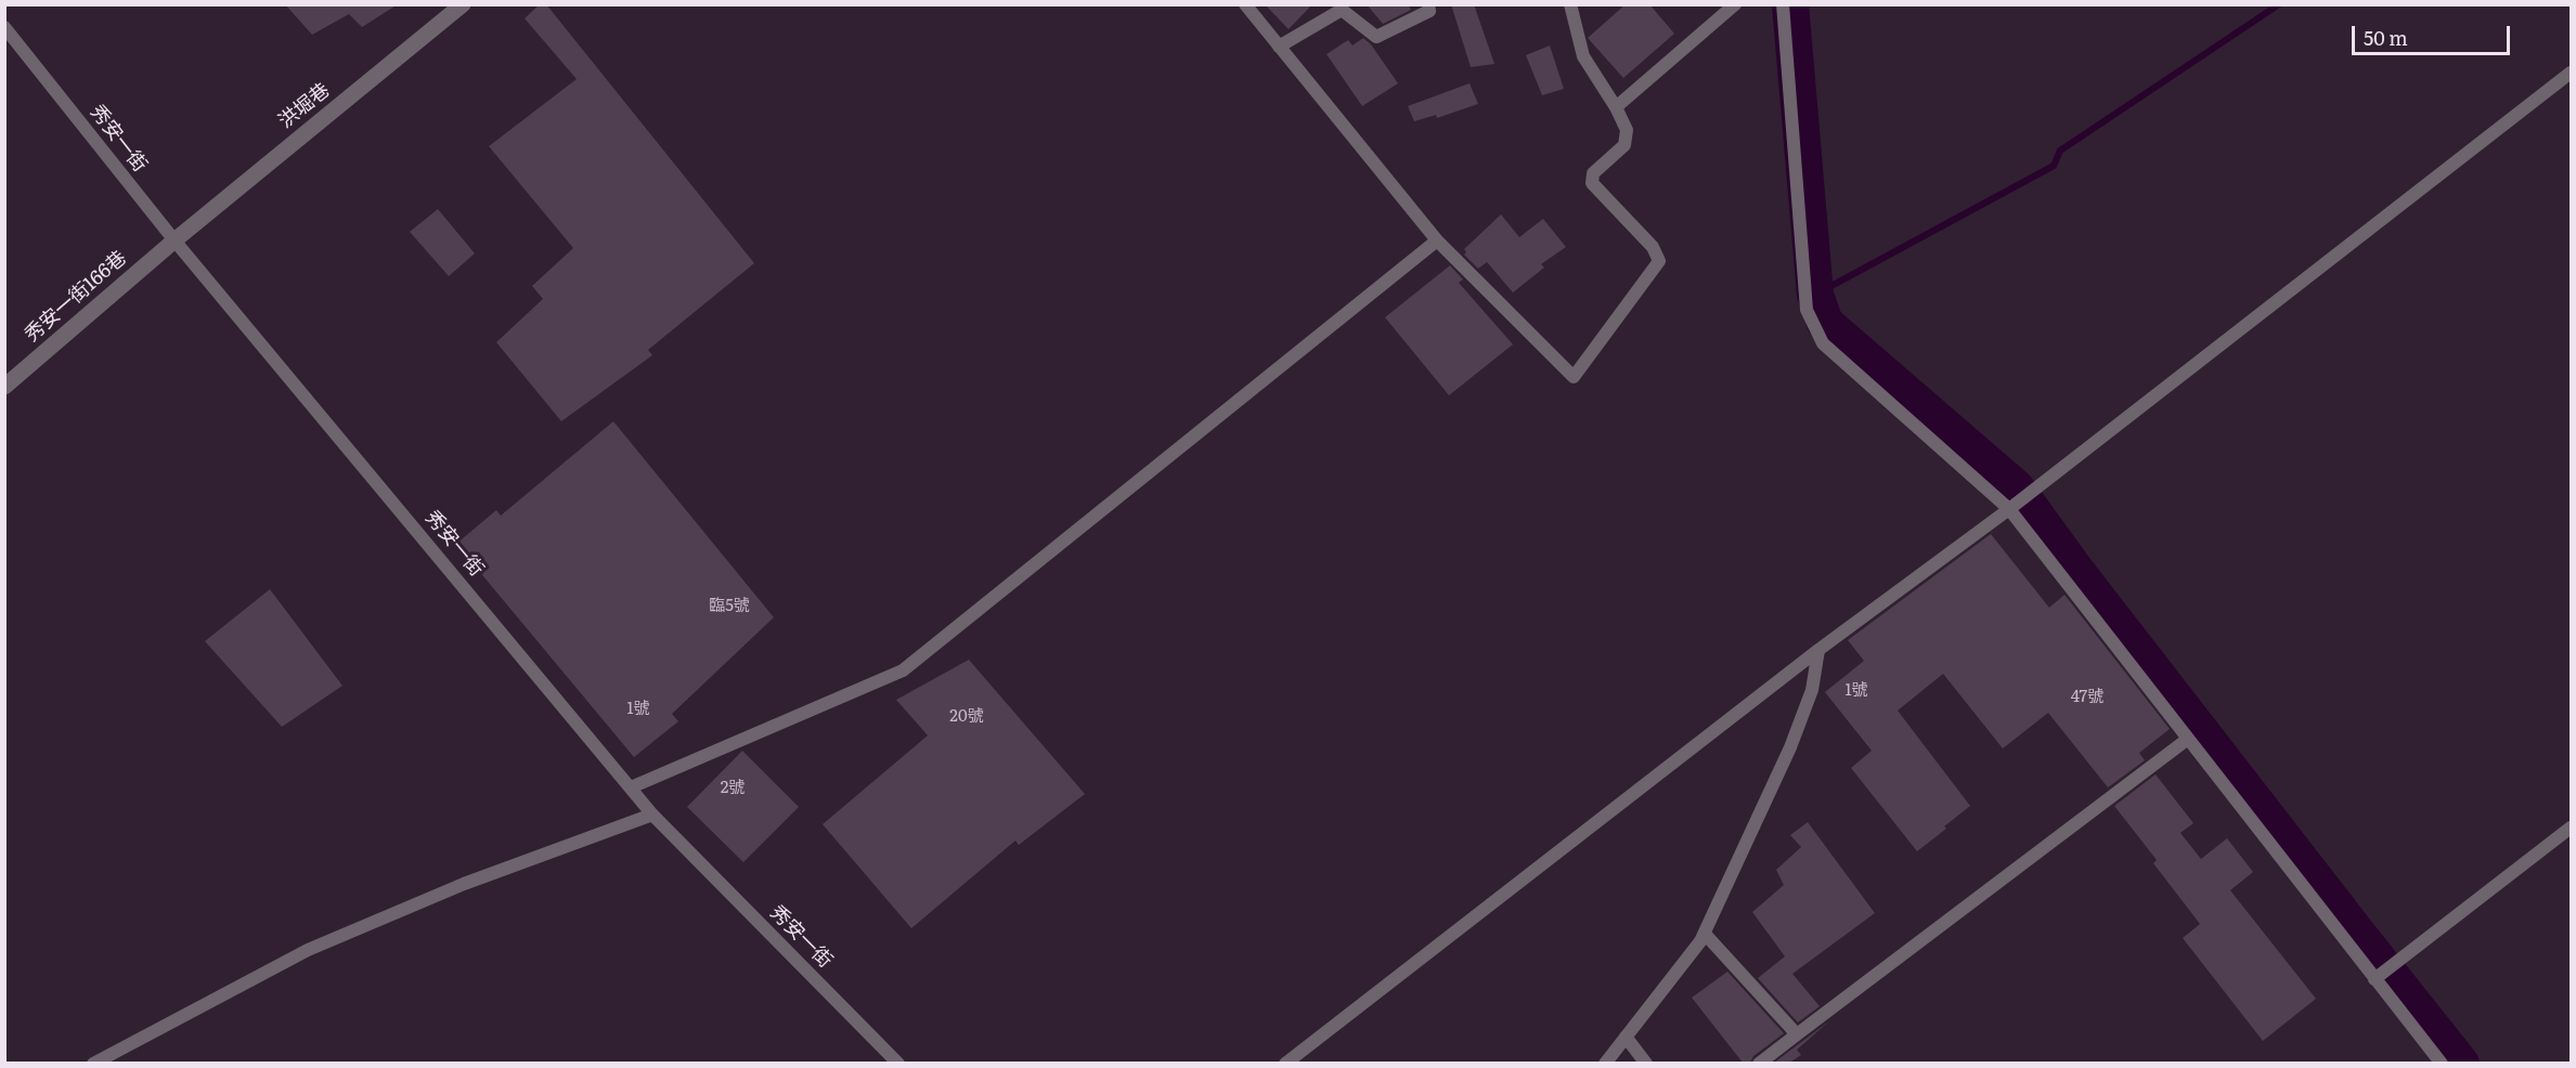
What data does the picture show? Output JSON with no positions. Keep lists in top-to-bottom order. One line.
{"streets":{"street":["洪堀巷","秀安一街166巷"],"lane":["秀安一街"]},"crossings":[["洪堀巷","秀安一街"],["洪堀巷","秀安一街166巷"],["秀安一街","秀安一街166巷"]],"house_numbers":["臨5號","1號","47號","1號","20號","2號"],"scale_bar":"50 m"}
